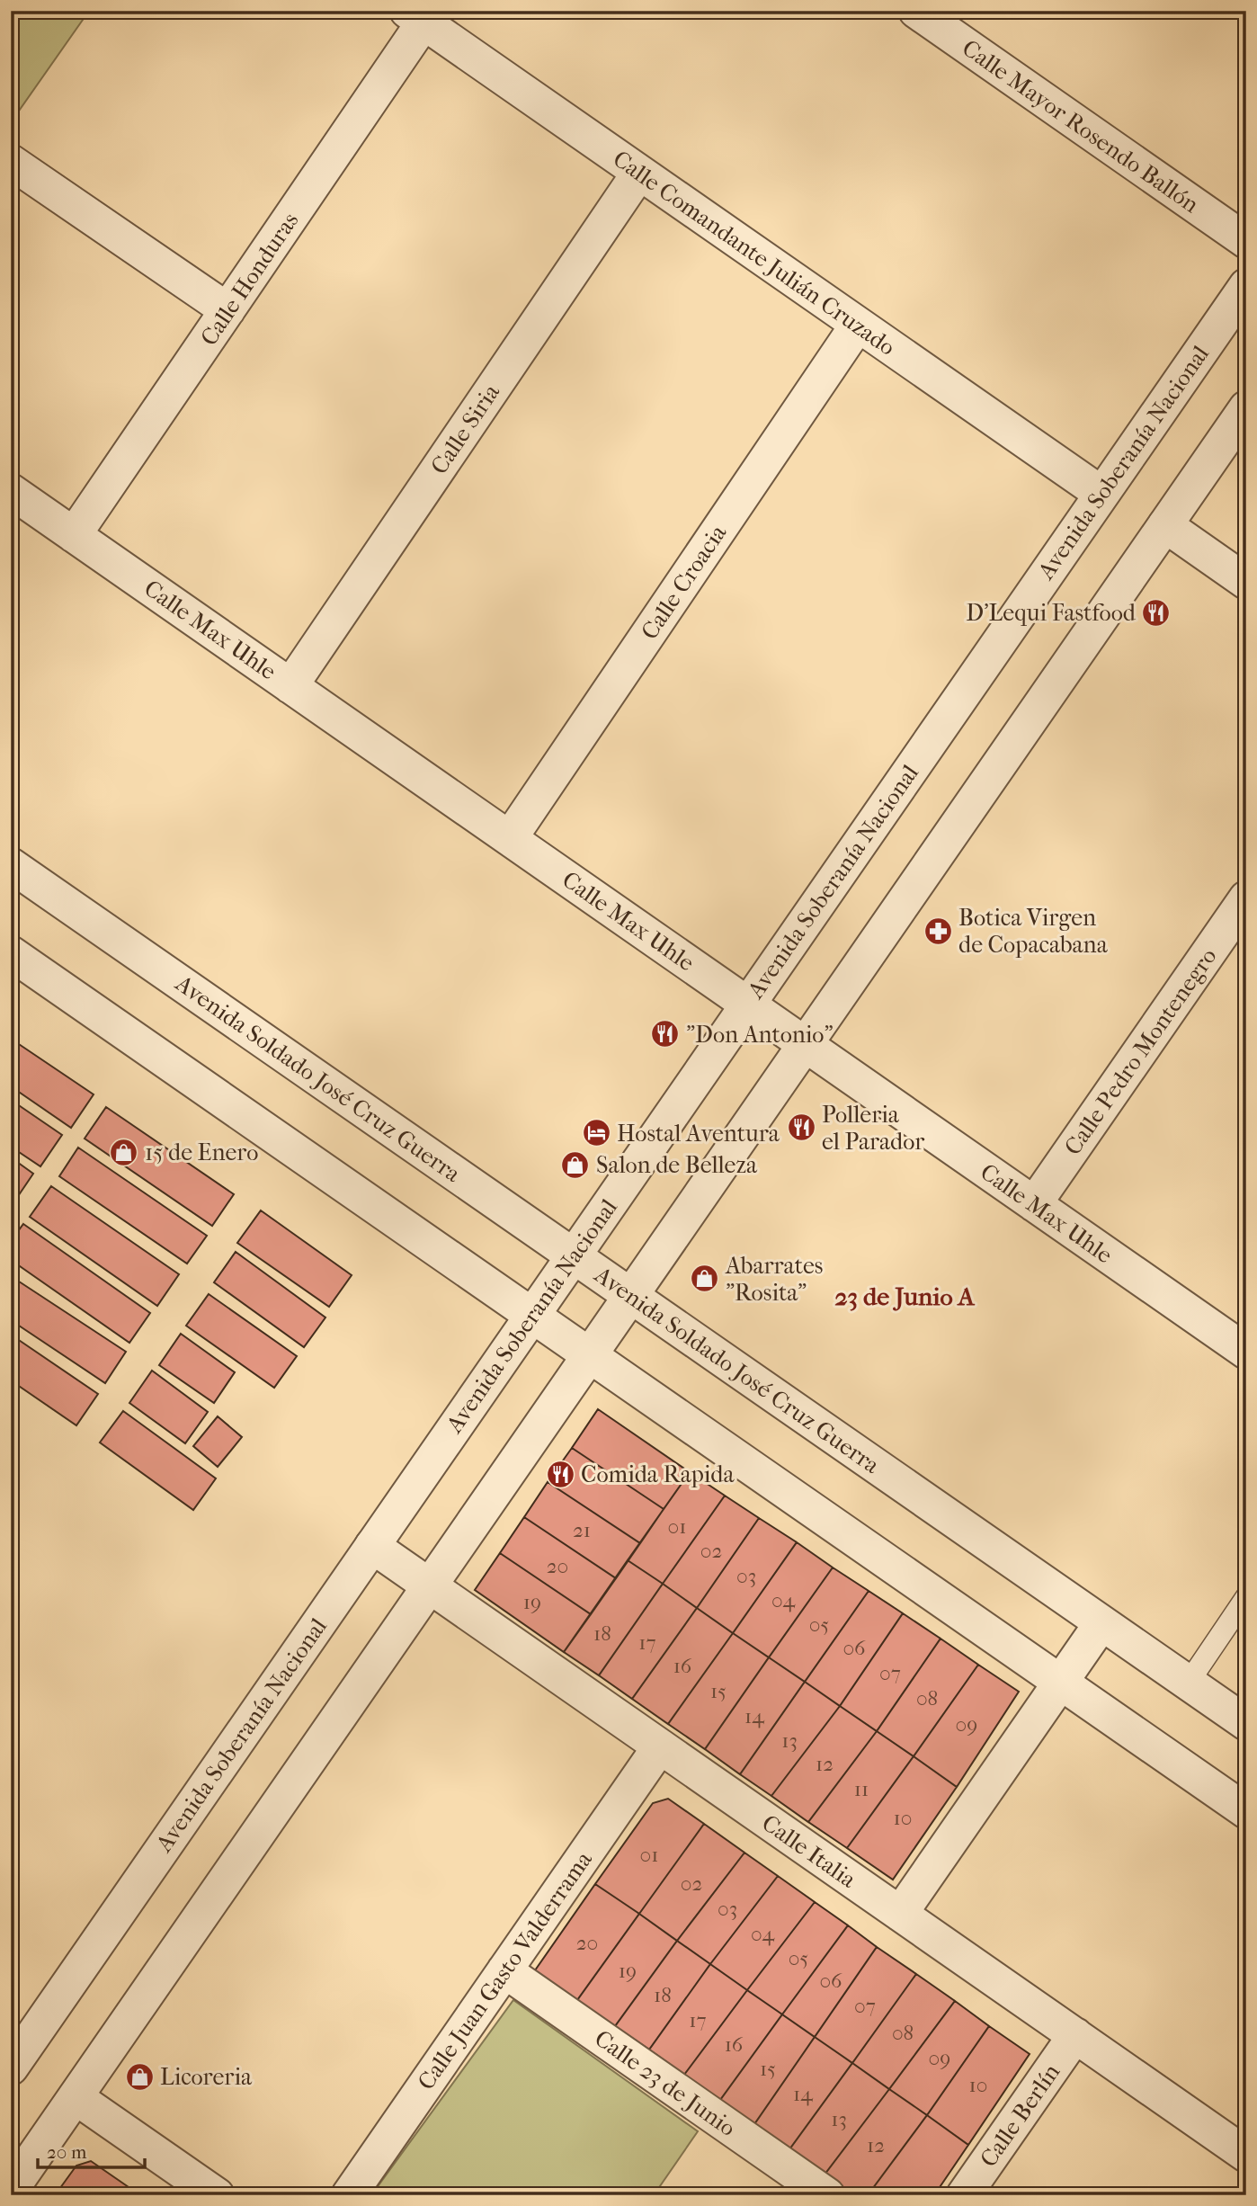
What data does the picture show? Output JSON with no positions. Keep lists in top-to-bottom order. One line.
{"streets":{"street":["Calle Mayor Rosendo Ballón","Calle Comandante Julián Cruzado","Calle Honduras","Calle Siria","Avenida Soberanía Nacional","Calle Croacia","Calle Max Uhle","Calle Pedro Montenegro","Avenida Soldado José Cruz Guerra","Calle Italia","Calle Juan Gasto Valderrama","Calle 23 de Junio","Calle Berlín"]},"crossings":[["Calle Comandante Julián Cruzado","Calle Honduras"],["Calle Comandante Julián Cruzado","Calle Siria"],["Calle Comandante Julián Cruzado","Avenida Soberanía Nacional"],["Calle Comandante Julián Cruzado","Calle Croacia"],["Calle Honduras","Calle Max Uhle"],["Calle Siria","Calle Max Uhle"],["Avenida Soberanía Nacional","Calle Max Uhle"],["Avenida Soberanía Nacional","Avenida Soldado José Cruz Guerra"],["Avenida Soberanía Nacional","Calle Italia"],["Calle Croacia","Calle Max Uhle"],["Calle Max Uhle","Calle Pedro Montenegro"],["Calle Italia","Calle Juan Gasto Valderrama"],["Calle Italia","Calle Berlín"],["Calle Juan Gasto Valderrama","Calle 23 de Junio"]],"districts":["23 de Junio A"],"places":{"restaurant":["D'Lequi Fastfood","\"Don Antonio\"","Polleria el Parador","Comida Rapida"],"pharmacy":["Botica Virgen de Copacabana"],"hotel":["Hostal Aventura"],"shop":["15 de Enero","Salon de Belleza","Abarrates \"Rosita\"","Licoreria"]},"house_numbers":["01","21","02","20","03","04","19","05","18","17","06","16","07","15","08","14","09","13","12","11","10","01","02","03","04","20","05","19","06","18","07","17","08","16","09","15","10","14","13","12"],"scale_bar":"20 m"}
